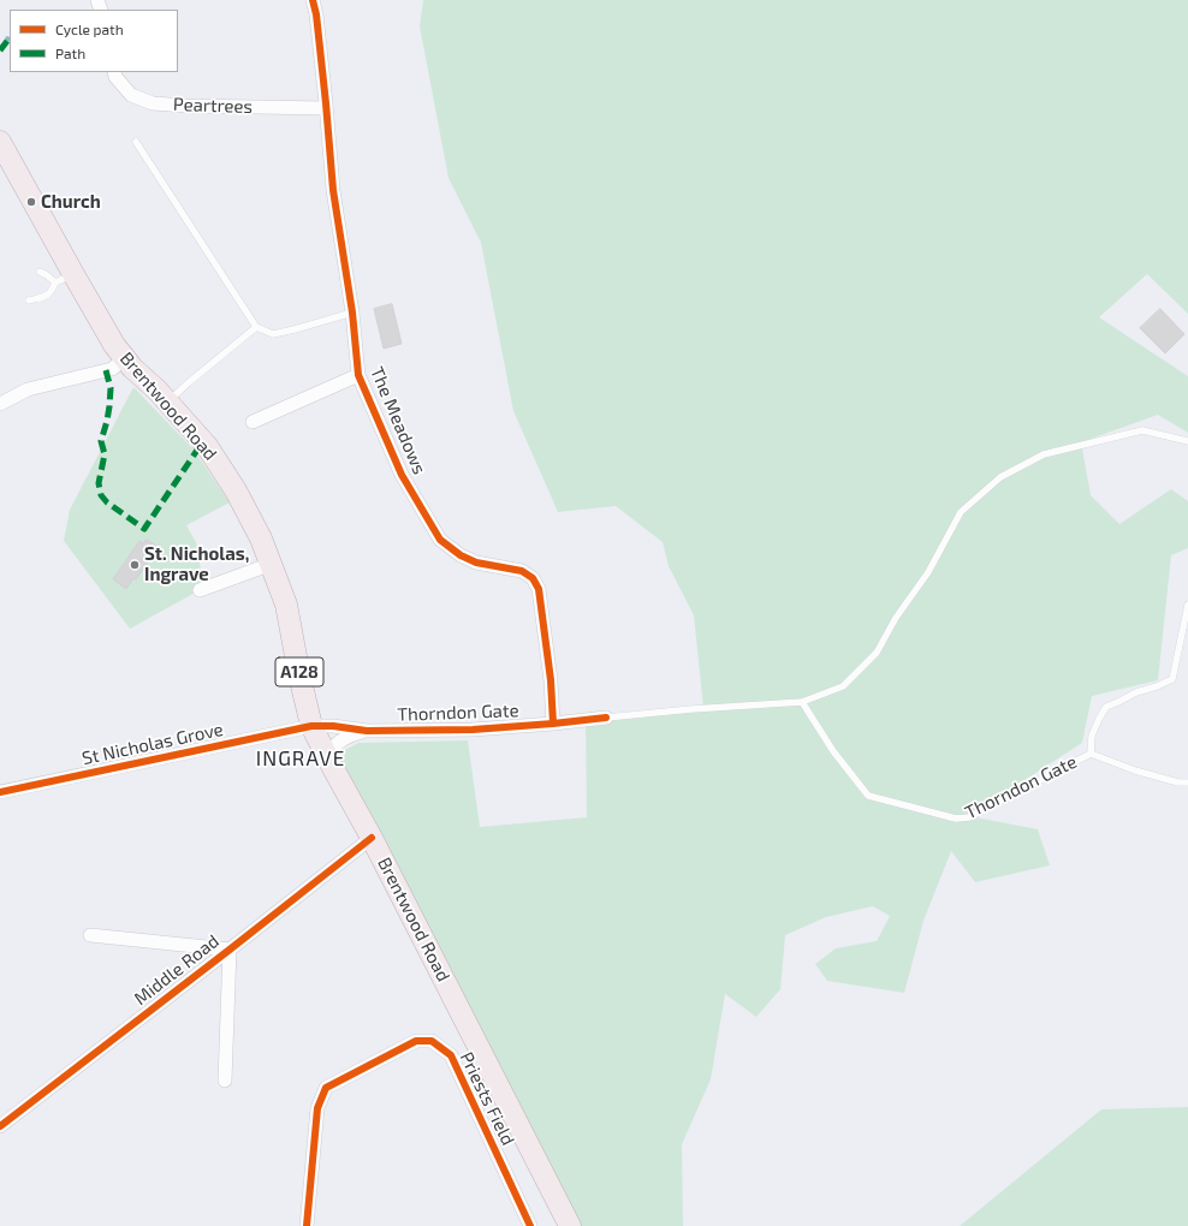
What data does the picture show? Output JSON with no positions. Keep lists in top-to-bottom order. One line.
{"streets":{"main road":["Brentwood Road","A128"],"street":["Peartrees","The Meadows","Thorndon Gate","St Nicholas Grove","Middle Road","Priests Field"]},"crossings":[["Peartrees","The Meadows"],["Brentwood Road","Thorndon Gate"],["Brentwood Road","St Nicholas Grove"],["Brentwood Road","Middle Road"],["The Meadows","Thorndon Gate"],["Thorndon Gate","St Nicholas Grove"]],"districts":["INGRAVE"],"places":["Church","St. Nicholas, Ingrave"],"legend":["Cycle path","Path"]}
